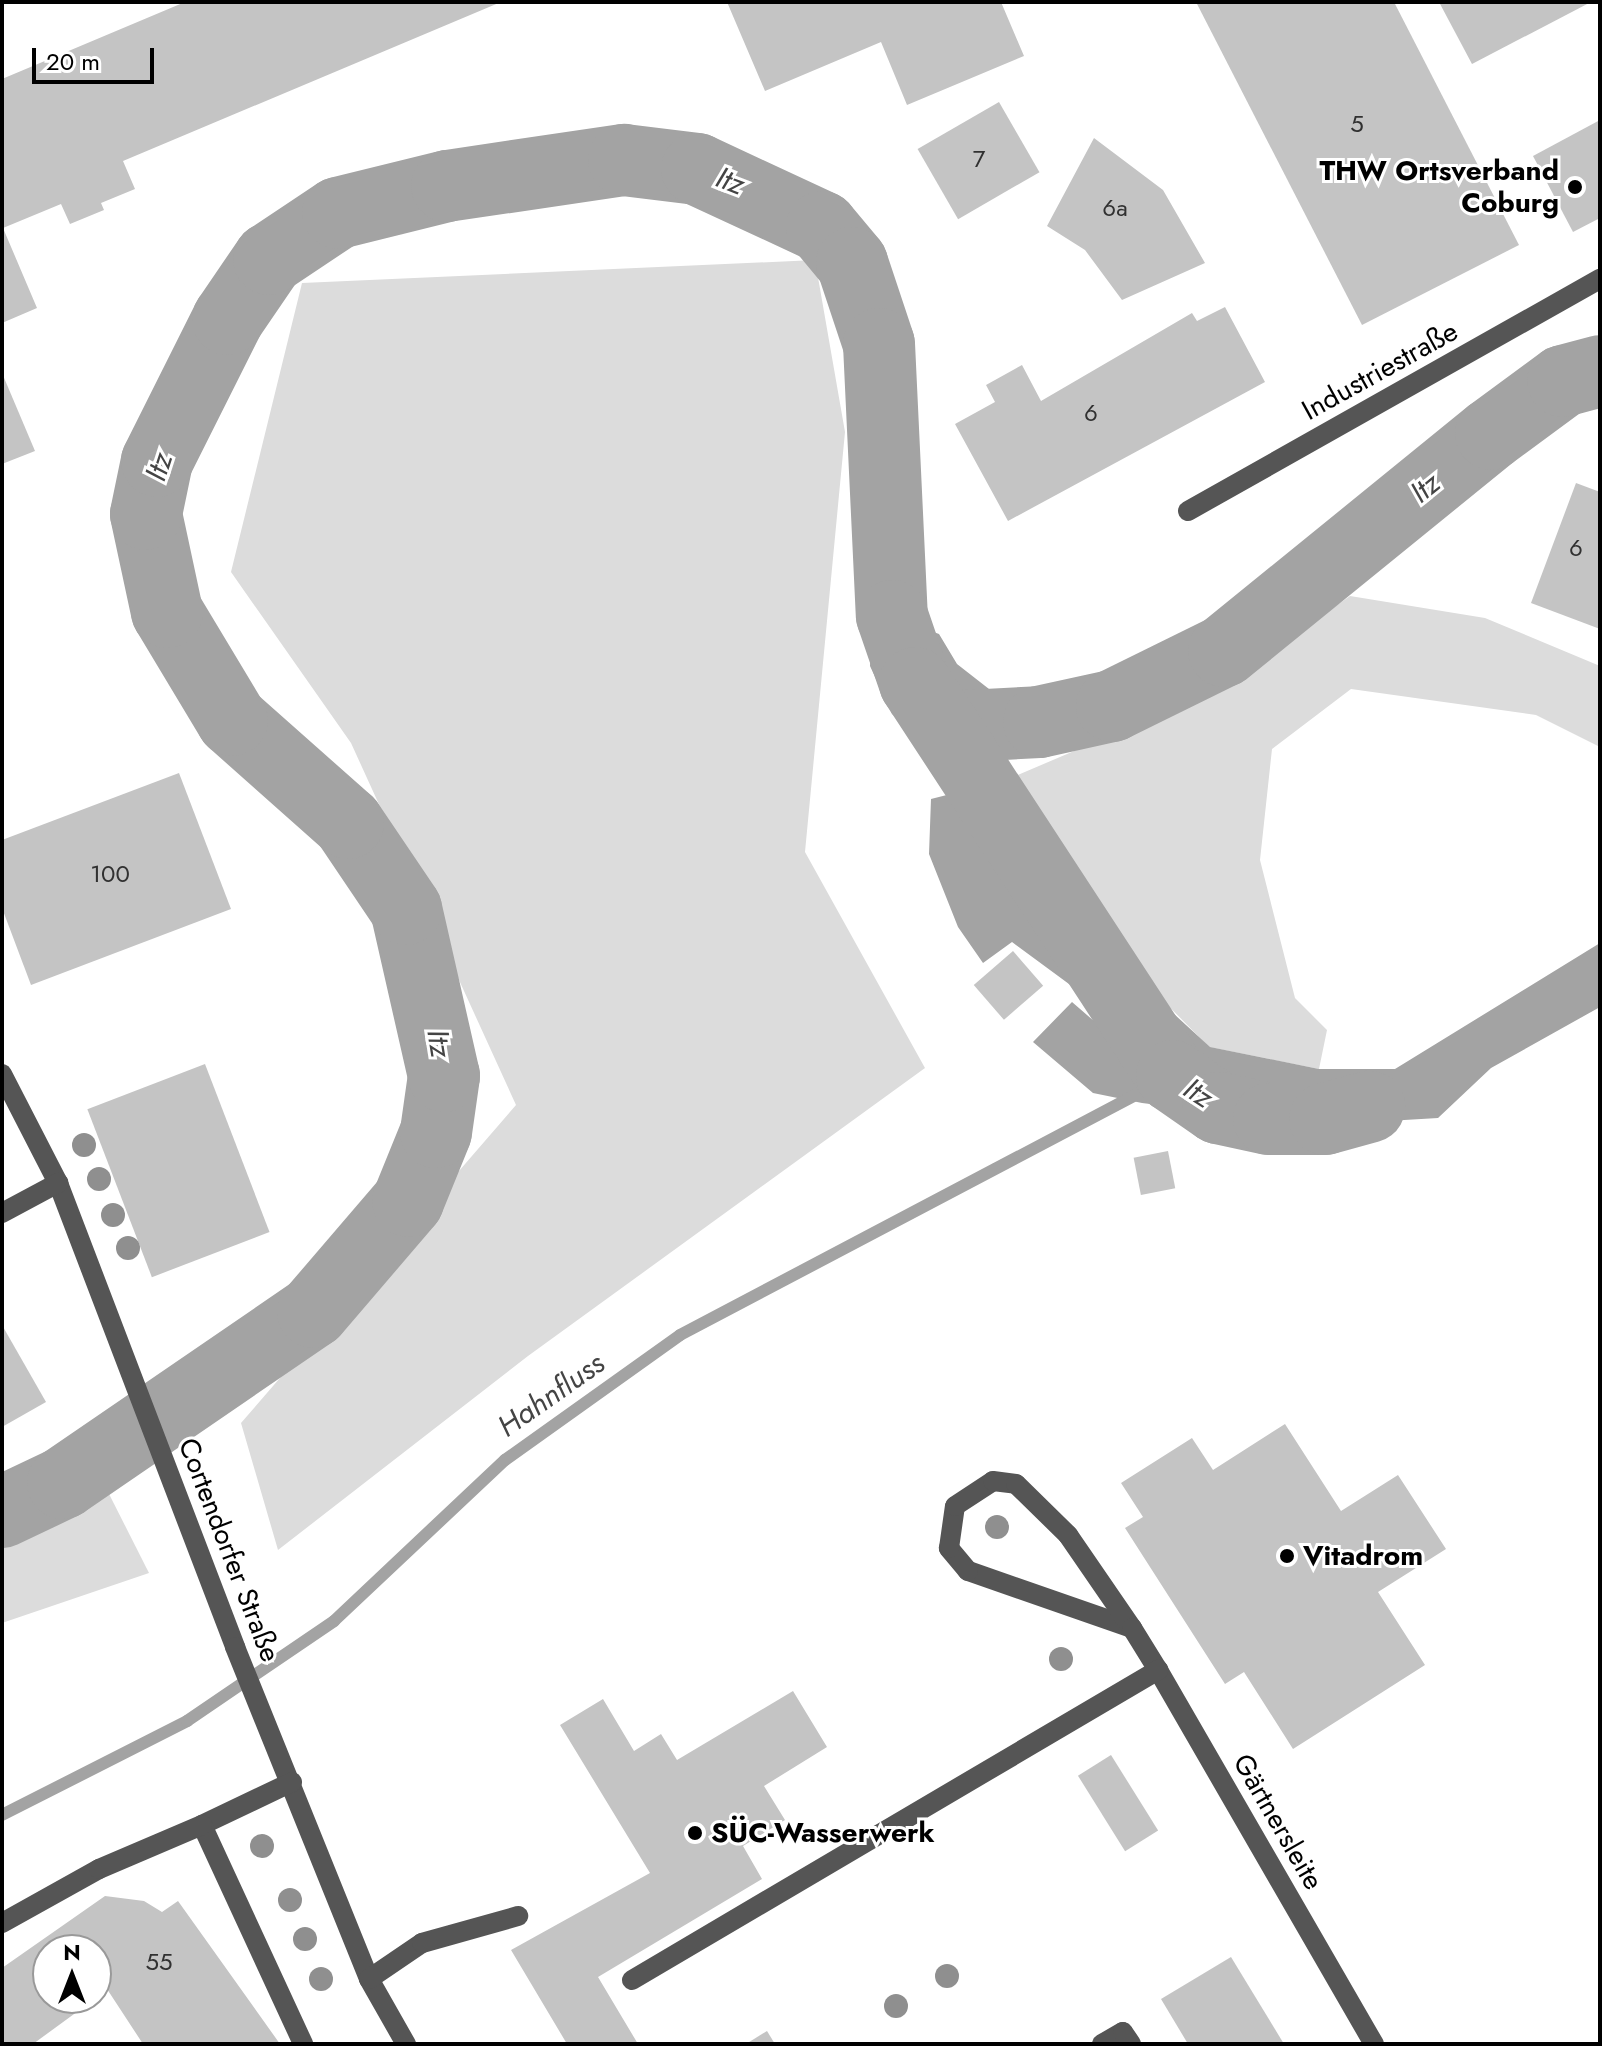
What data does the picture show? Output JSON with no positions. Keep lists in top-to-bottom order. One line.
{"streets":{"street":["Industriestraße","Cortendorfer Straße","Gärtnersleite"]},"water":["Itz","Hahnfluss"],"places":["THW Ortsverband Coburg","Vitadrom","SÜC-Wasserwerk"],"house_numbers":["5","7","6a","6","6","100","55"],"scale_bar":"20 m","north":"top"}
